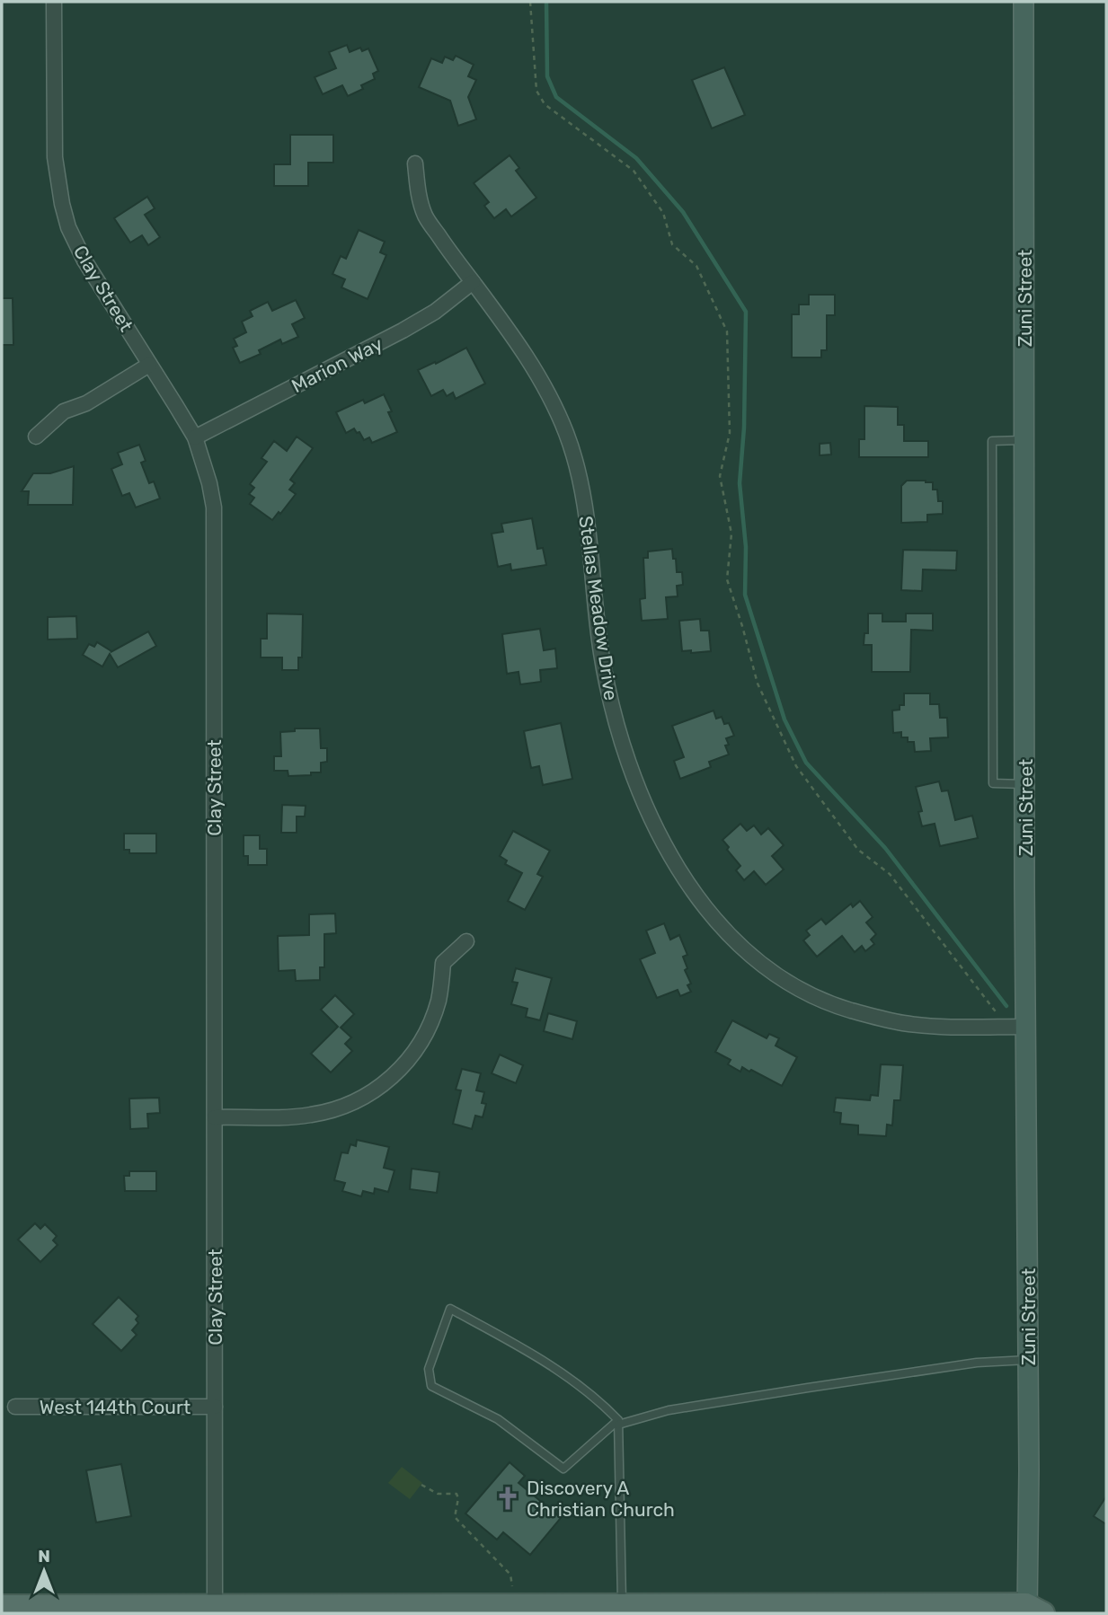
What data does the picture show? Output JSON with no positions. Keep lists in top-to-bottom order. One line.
{"streets":{"street":["Clay Street","Zuni Street","Marion Way","Stellas Meadow Drive","West 144th Court"]},"crossings":[["Clay Street","Marion Way"],["Clay Street","West 144th Court"],["Zuni Street","Stellas Meadow Drive"],["Marion Way","Stellas Meadow Drive"]],"places":{"church":["Discovery A Christian Church"]},"north":"top"}
